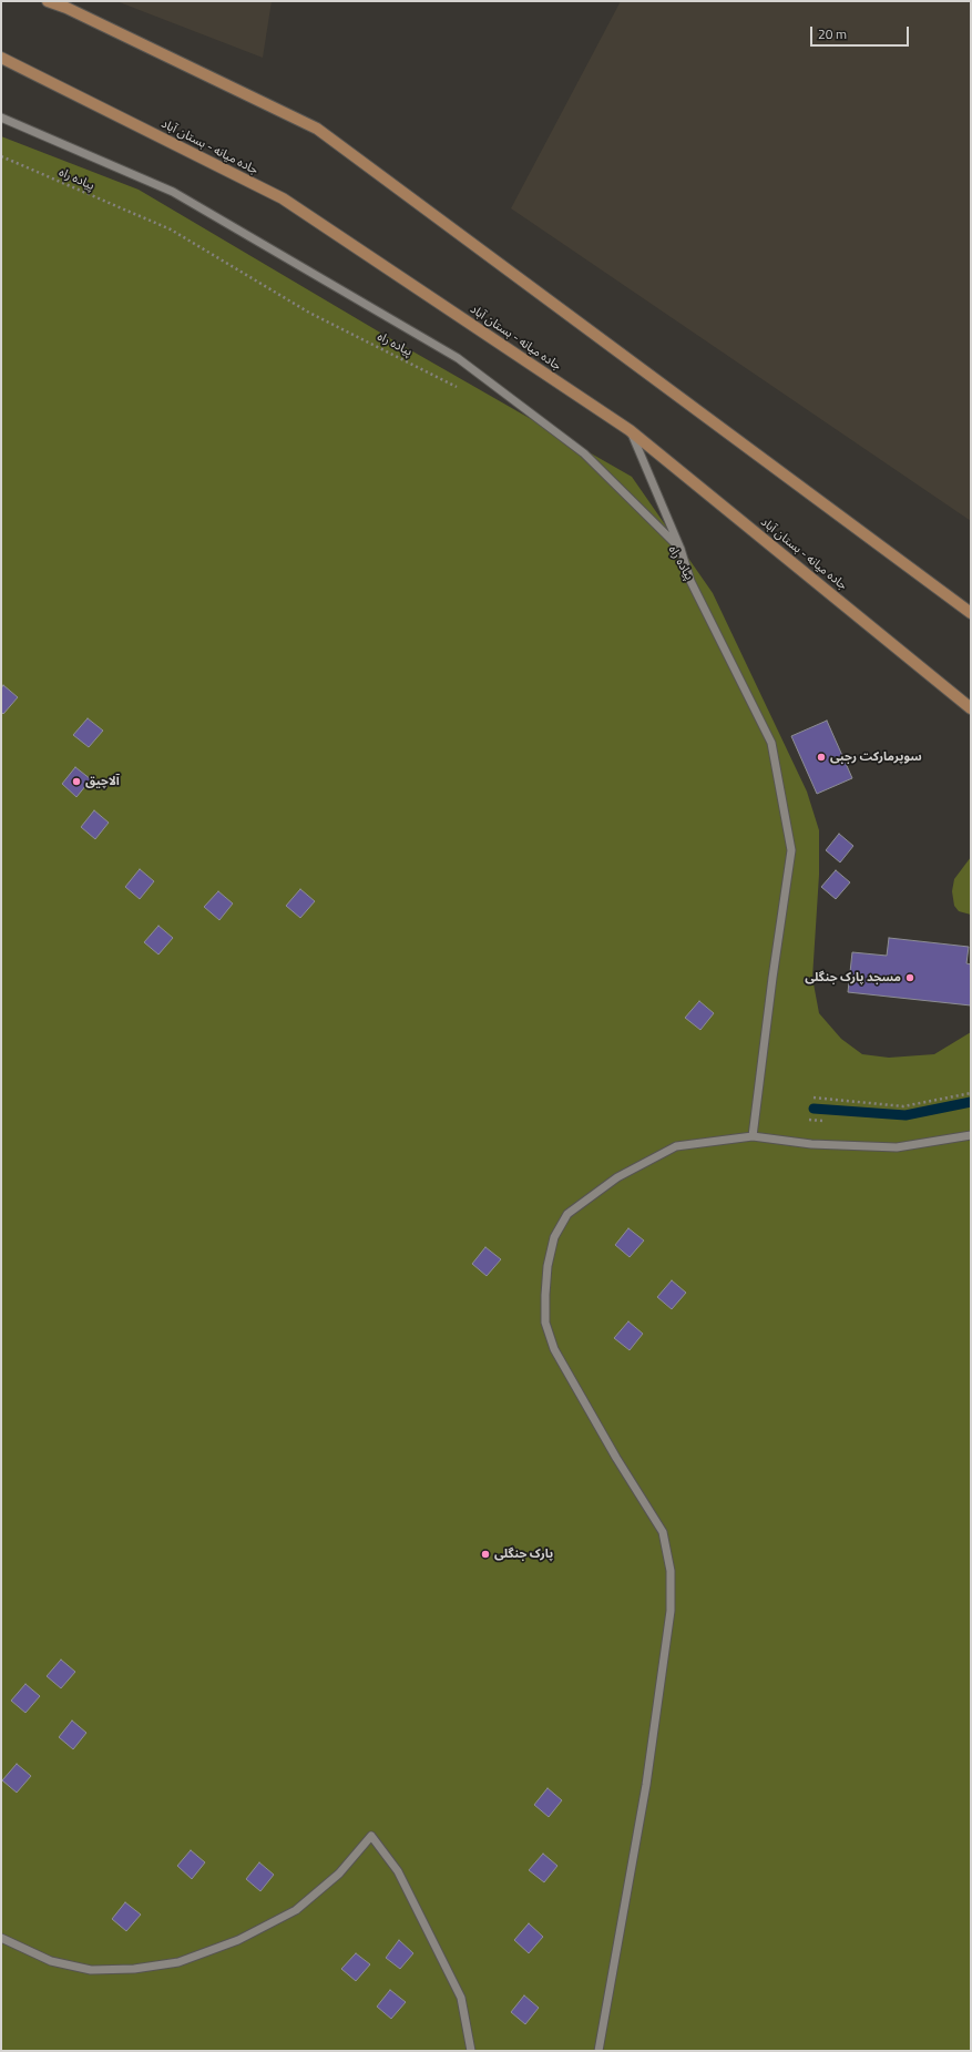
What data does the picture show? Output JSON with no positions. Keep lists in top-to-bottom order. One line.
{"streets":{"main road":["جاده میانه - بستان آباد"],"path":["پیاده راه"]},"places":["سوپرمارکت رجبی","آلاچیق","مسجد پارک جنگلی","پارک جنگلی"],"scale_bar":"20 m"}
